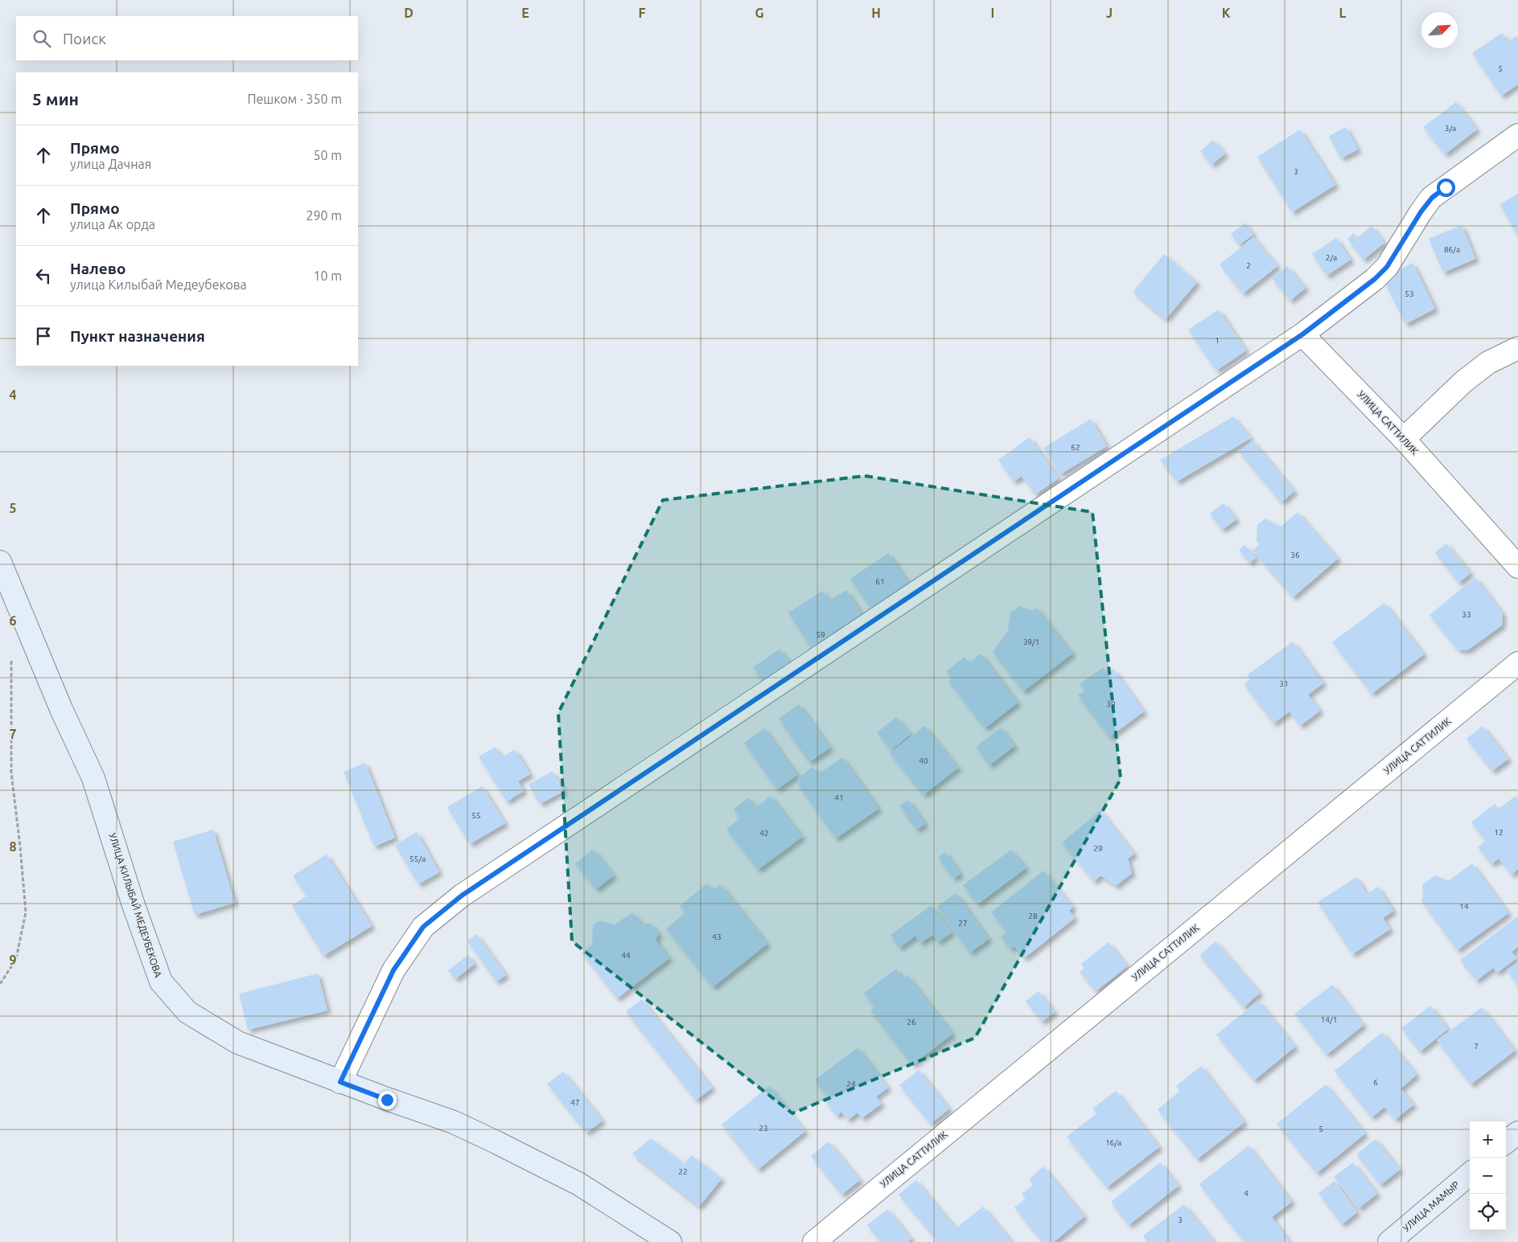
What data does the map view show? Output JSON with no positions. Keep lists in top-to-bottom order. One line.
{"streets":{"main road":["УЛИЦА КИЛЫБАЙ МЕДЕУБЕКОВА","УЛИЦА МАМЫР"],"street":["УЛИЦА САТТИЛИК"]},"house_numbers":["5","3/а","3","86/а","2/а","2","53","1","62","36","61","33","59","39/1","31","39","40","41","55","12","42","29","55/а","14","28","27","43","44","14/1","26","7","6","24","47","23","5","16/а","22","4","3"],"north":"top right","page":{"search":"Поиск","heading":["5 мин","Пешком · 350 m"],"list":[["Прямо","улица Дачная","50 m"],["Прямо","улица Ак орда","290 m"],["Налево","улица Килыбай Медеубекова","10 m"],"Пункт назначения"],"map_buttons":["+","−"]},"grid":{"columns":["D","E","F","G","H","I","J","K","L"],"rows":["4","5","6","7","8","9"]}}
